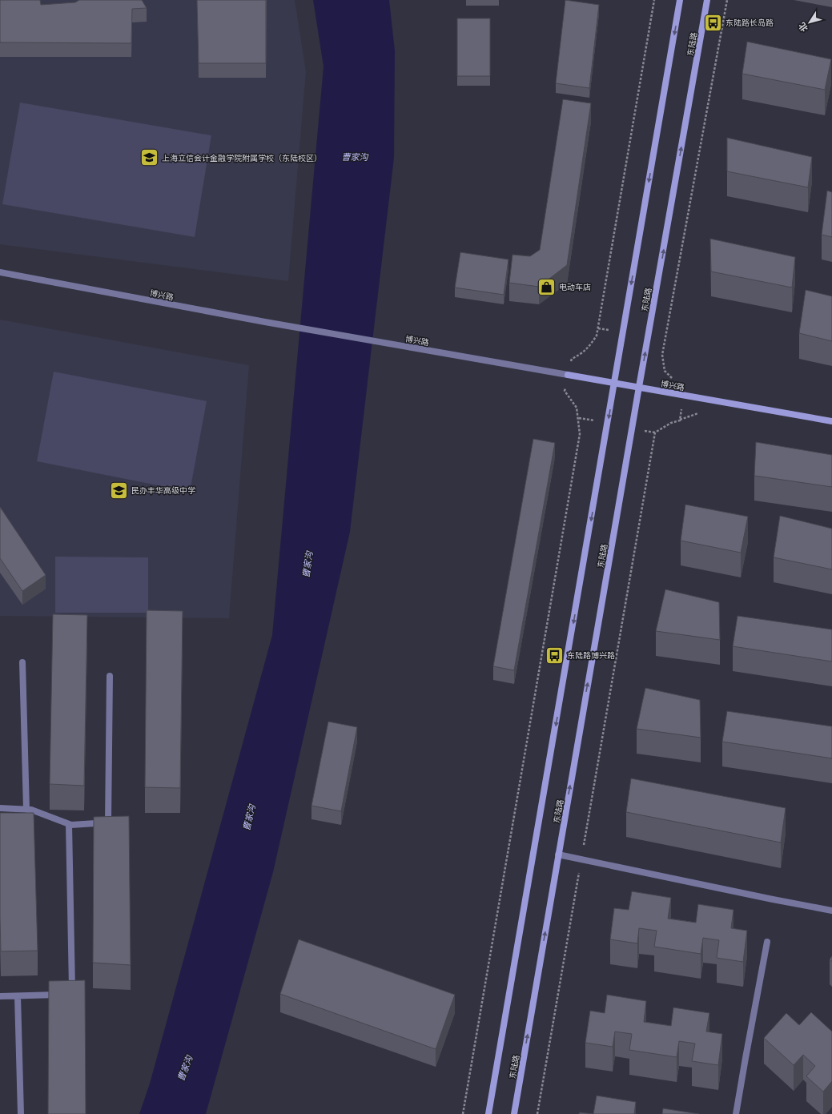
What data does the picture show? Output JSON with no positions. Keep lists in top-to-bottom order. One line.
{"streets":{"main road":["东陆路","博兴路"]},"crossings":[["东陆路","博兴路"]],"water":["曹家沟"],"places":{"bus stop":["东陆路长岛路","东陆路博兴路"],"school or university":["上海立信会计金融学院附属学校（东陆校区）","民办丰华高级中学"],"shop":["电动车店"]},"north":"bottom left"}
